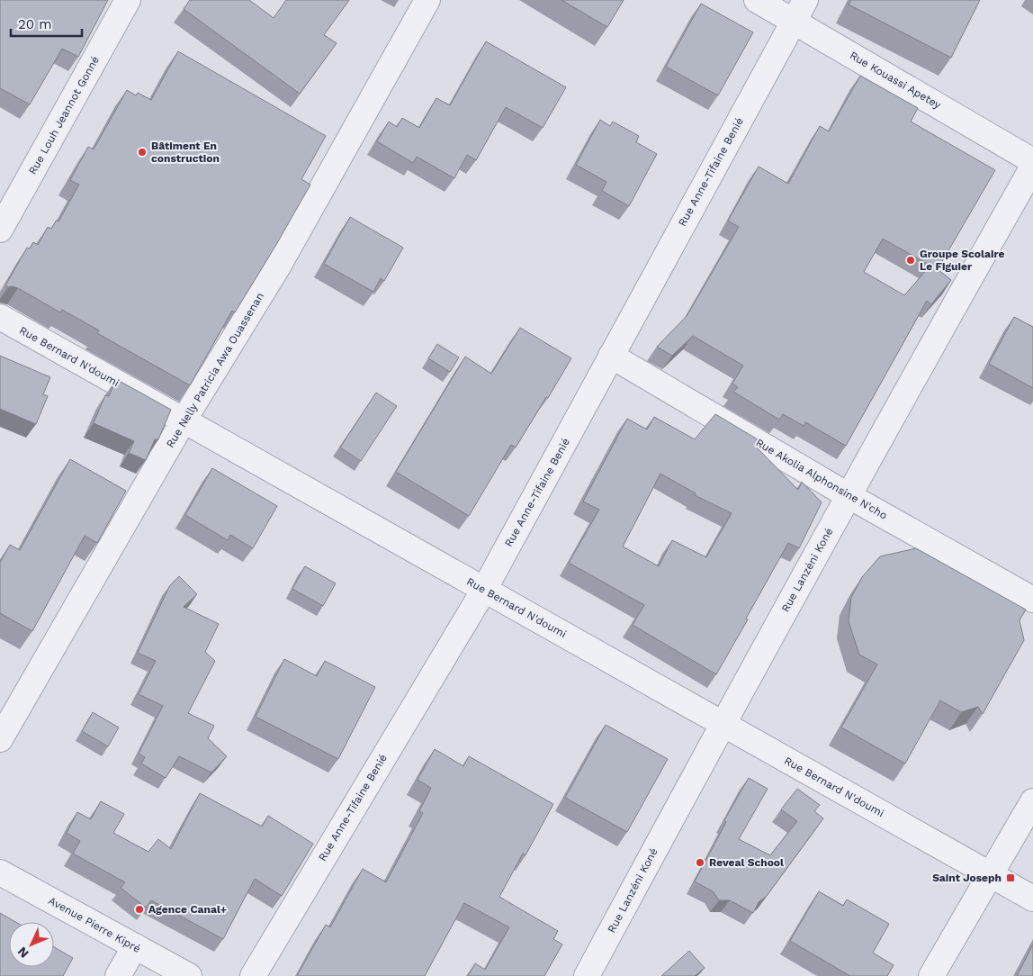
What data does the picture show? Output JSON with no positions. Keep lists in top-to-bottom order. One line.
{"streets":{"street":["Rue Kouassi Apetey","Rue Louh Jeannot Gonné","Rue Anne-Tifaine Benié","Rue Bernard N'doumi","Rue Nelly Patricia Awa Ouassenan","Rue Akolia Alphonsine N'cho","Rue Lanzéni Koné","Avenue Pierre Kipré"]},"crossings":[["Rue Kouassi Apetey","Rue Anne-Tifaine Benié"],["Rue Anne-Tifaine Benié","Rue Bernard N'doumi"],["Rue Anne-Tifaine Benié","Rue Akolia Alphonsine N'cho"],["Rue Bernard N'doumi","Rue Nelly Patricia Awa Ouassenan"],["Rue Bernard N'doumi","Rue Lanzéni Koné"],["Rue Akolia Alphonsine N'cho","Rue Lanzéni Koné"]],"places":{"other":["Bâtiment En construction","Groupe Scolaire Le Figuier","Reveal School","Agence Canal+"],"transit":["Saint Joseph"]},"scale_bar":"20 m","north":"bottom left"}
